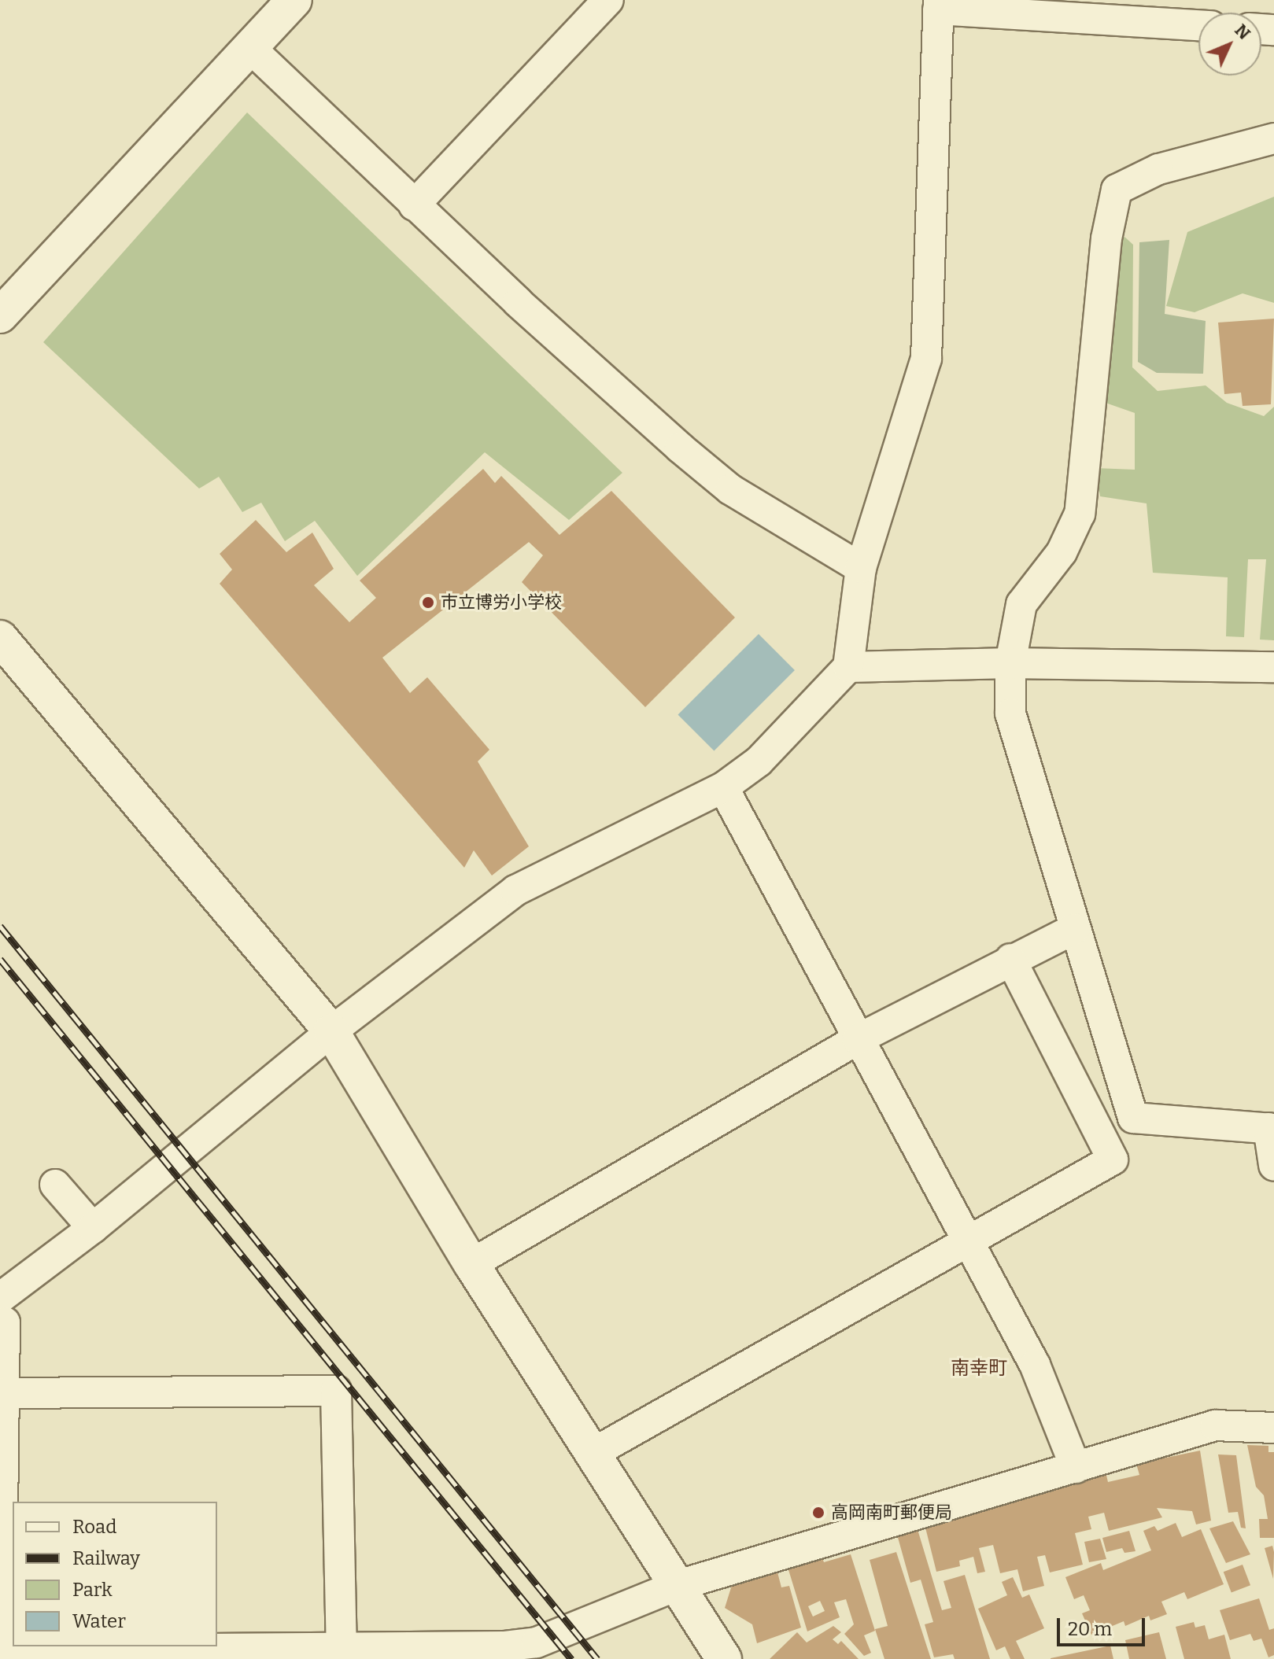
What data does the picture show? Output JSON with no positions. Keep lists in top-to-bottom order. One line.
{"districts":["南幸町"],"places":["市立博労小学校","高岡南町郵便局"],"legend":["Road","Railway","Park","Water"],"scale_bar":"20 m","north":"top right"}
